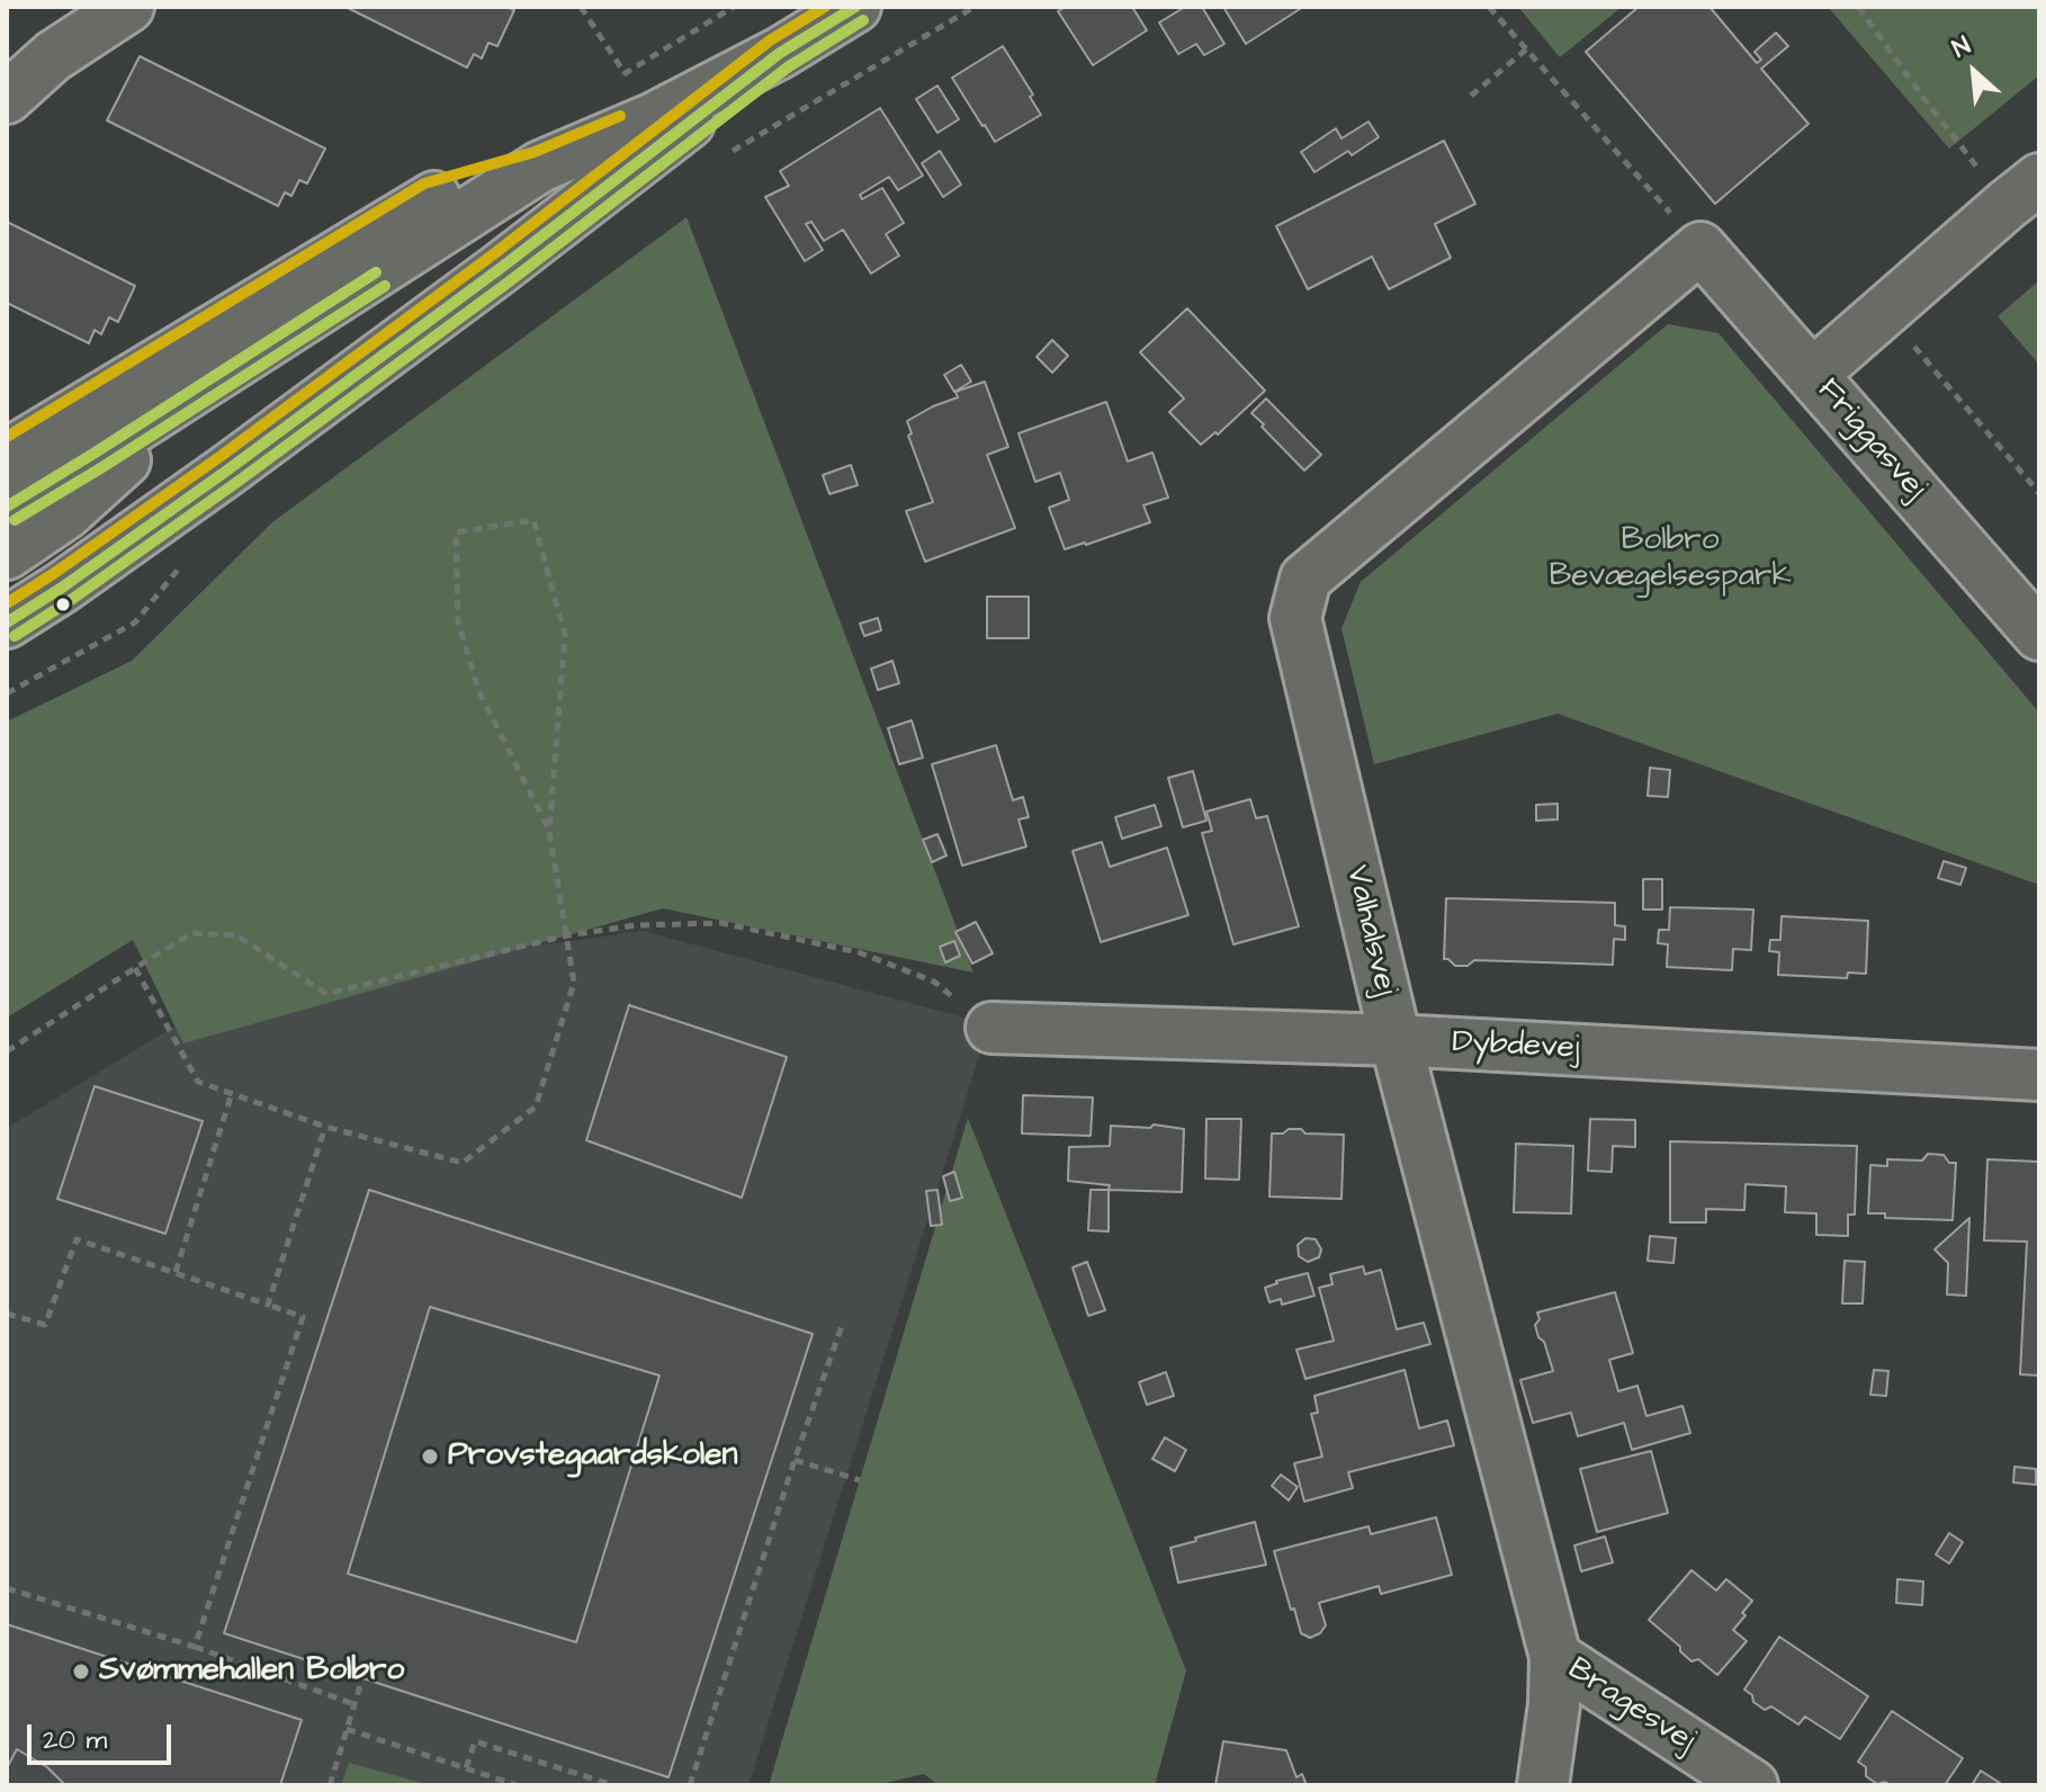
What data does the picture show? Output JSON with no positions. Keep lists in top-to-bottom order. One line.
{"streets":{"street":["Friggasvej","Valhalsvej","Dybdevej","Bragesvej"]},"crossings":[["Friggasvej","Valhalsvej"],["Valhalsvej","Dybdevej"],["Valhalsvej","Bragesvej"]],"parks":["Bolbro Bevægelsespark"],"places":["Provstegaardskolen","Svømmehallen Bolbro"],"scale_bar":"20 m","north":"top left"}
